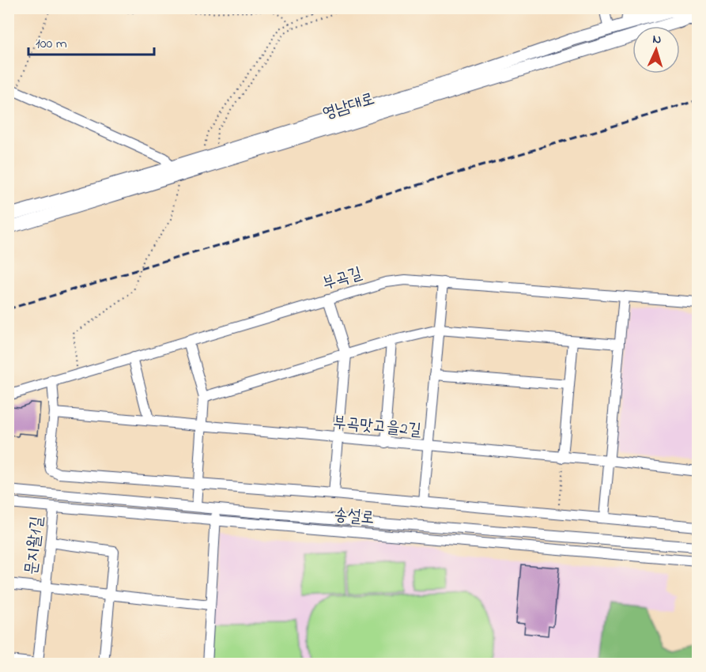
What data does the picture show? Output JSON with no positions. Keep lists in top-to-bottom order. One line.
{"streets":{"main road":["영남대로"],"street":["부곡길","부곡맛고을2길","송설로","문지왈1길"]},"crossings":[["송설로","문지왈1길"]],"scale_bar":"100 m","north":"top"}
